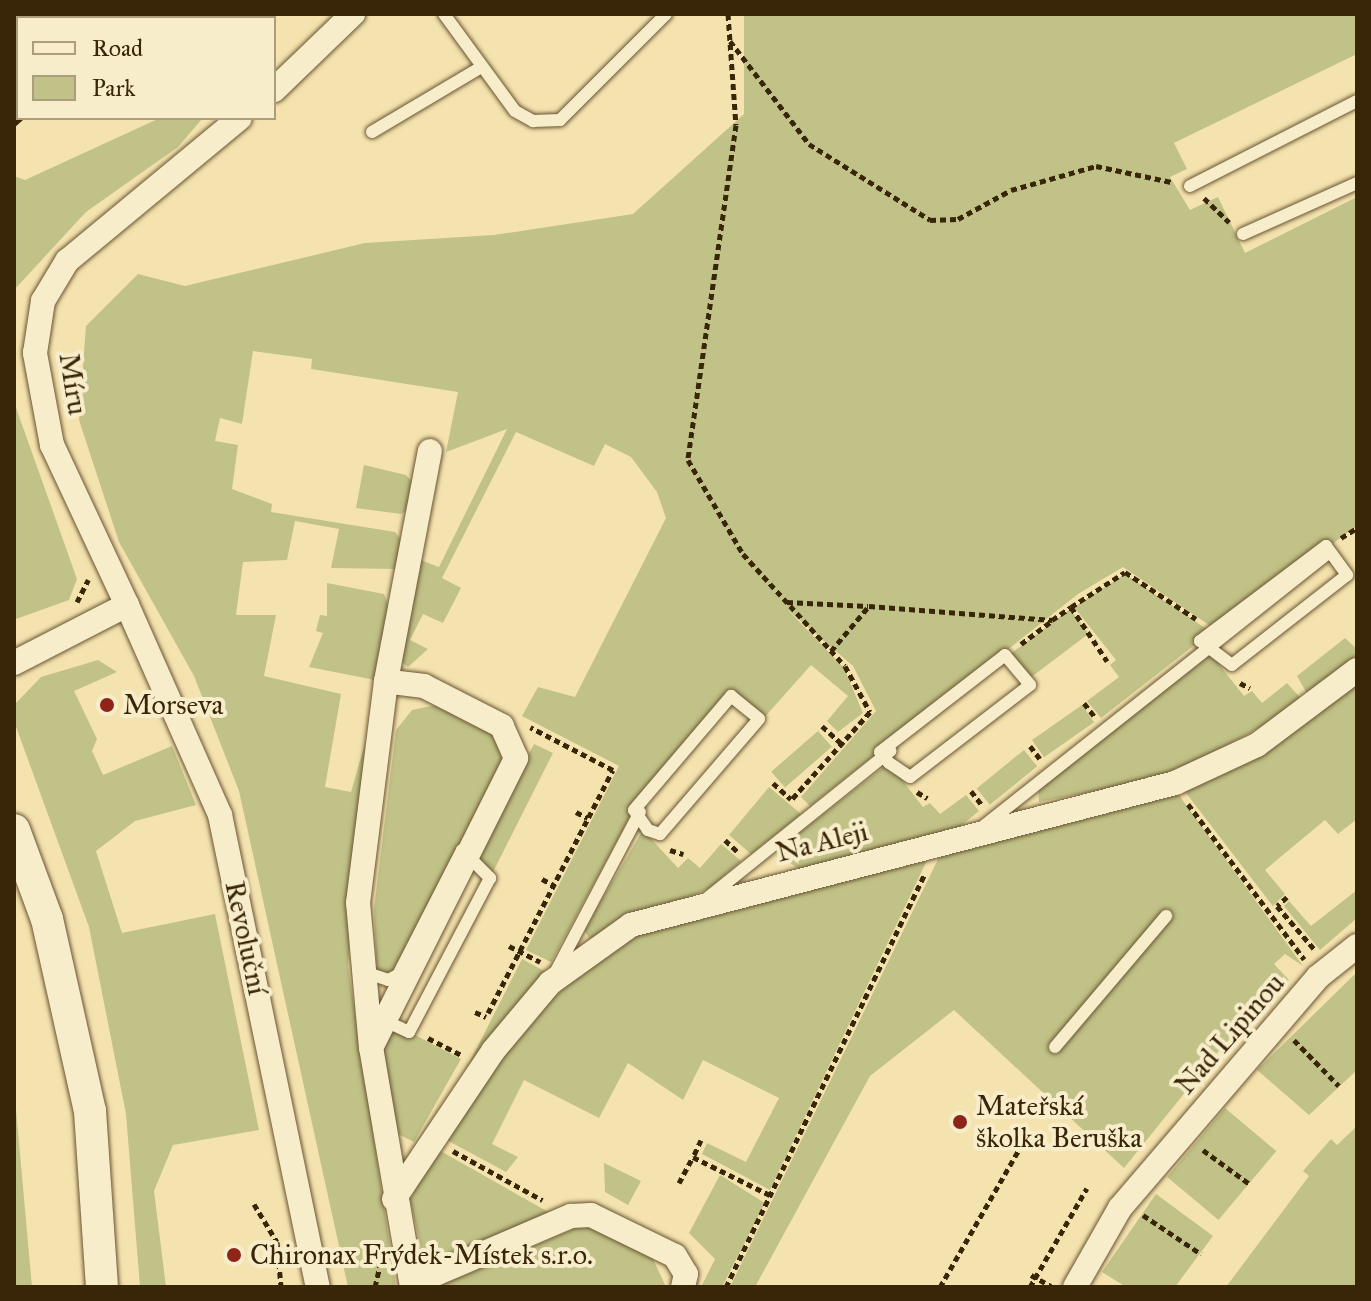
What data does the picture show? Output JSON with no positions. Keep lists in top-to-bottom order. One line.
{"streets":{"street":["Míru","Na Aleji","Revoluční","Nad Lipinou"]},"crossings":[["Míru","Revoluční"]],"places":["Morseva","Mateřská školka Beruška","Chironax Frýdek-Místek s.r.o."],"legend":["Road","Park"]}
